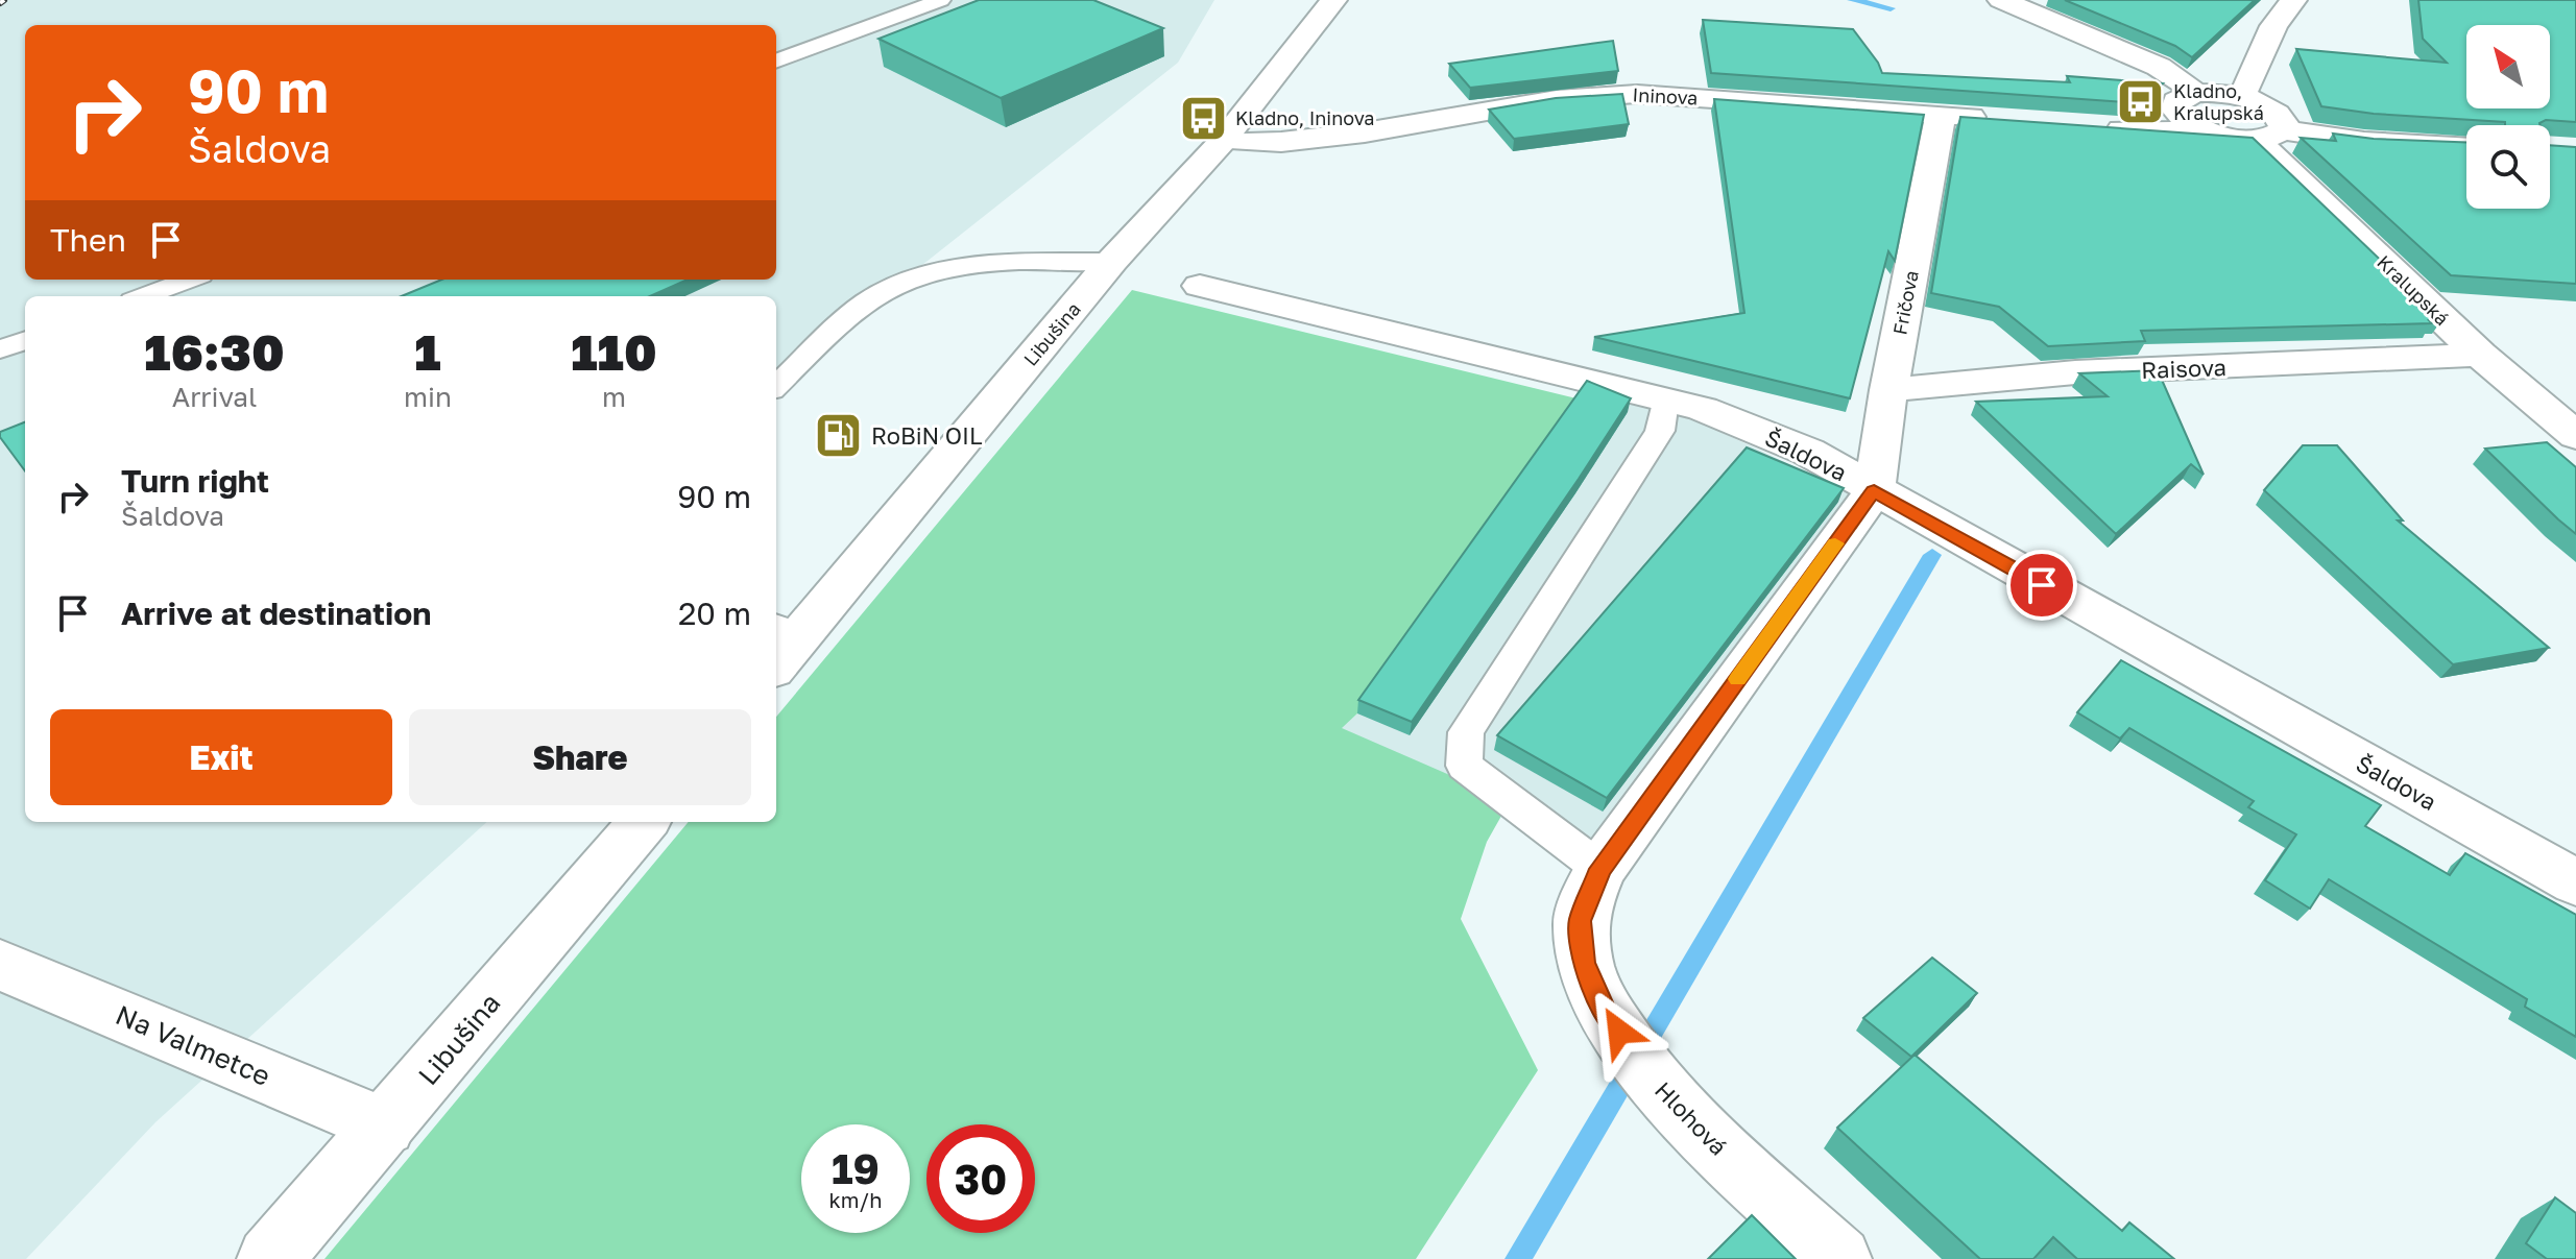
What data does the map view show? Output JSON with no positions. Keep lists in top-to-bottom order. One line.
{"streets":{"street":["Ininova","Kralupská","Fričova","Libušina","Raisova","Šaldova","Na Valmetce","Hlohová"]},"crossings":[["Ininova","Fričova"],["Ininova","Libušina"],["Kralupská","Raisova"],["Fričova","Raisova"],["Fričova","Šaldova"],["Fričova","Hlohová"],["Libušina","Na Valmetce"],["Šaldova","Hlohová"]],"places":{"bus stop":["Kladno, Kralupská","Kladno, Ininova"],"fuel station":["RoBiN OIL"]},"north":"top left","page":{"turn":["90 m","Šaldova"],"then":"Then","eta":["16:30","Arrival","1","min","110","m"],"list":[{"name":"Turn right","note":"Šaldova","value":"90 m"},{"name":"Arrive at destination","value":"20 m"}],"buttons":["Exit","Share"],"speed":"19 km/h","limit":"30"}}
